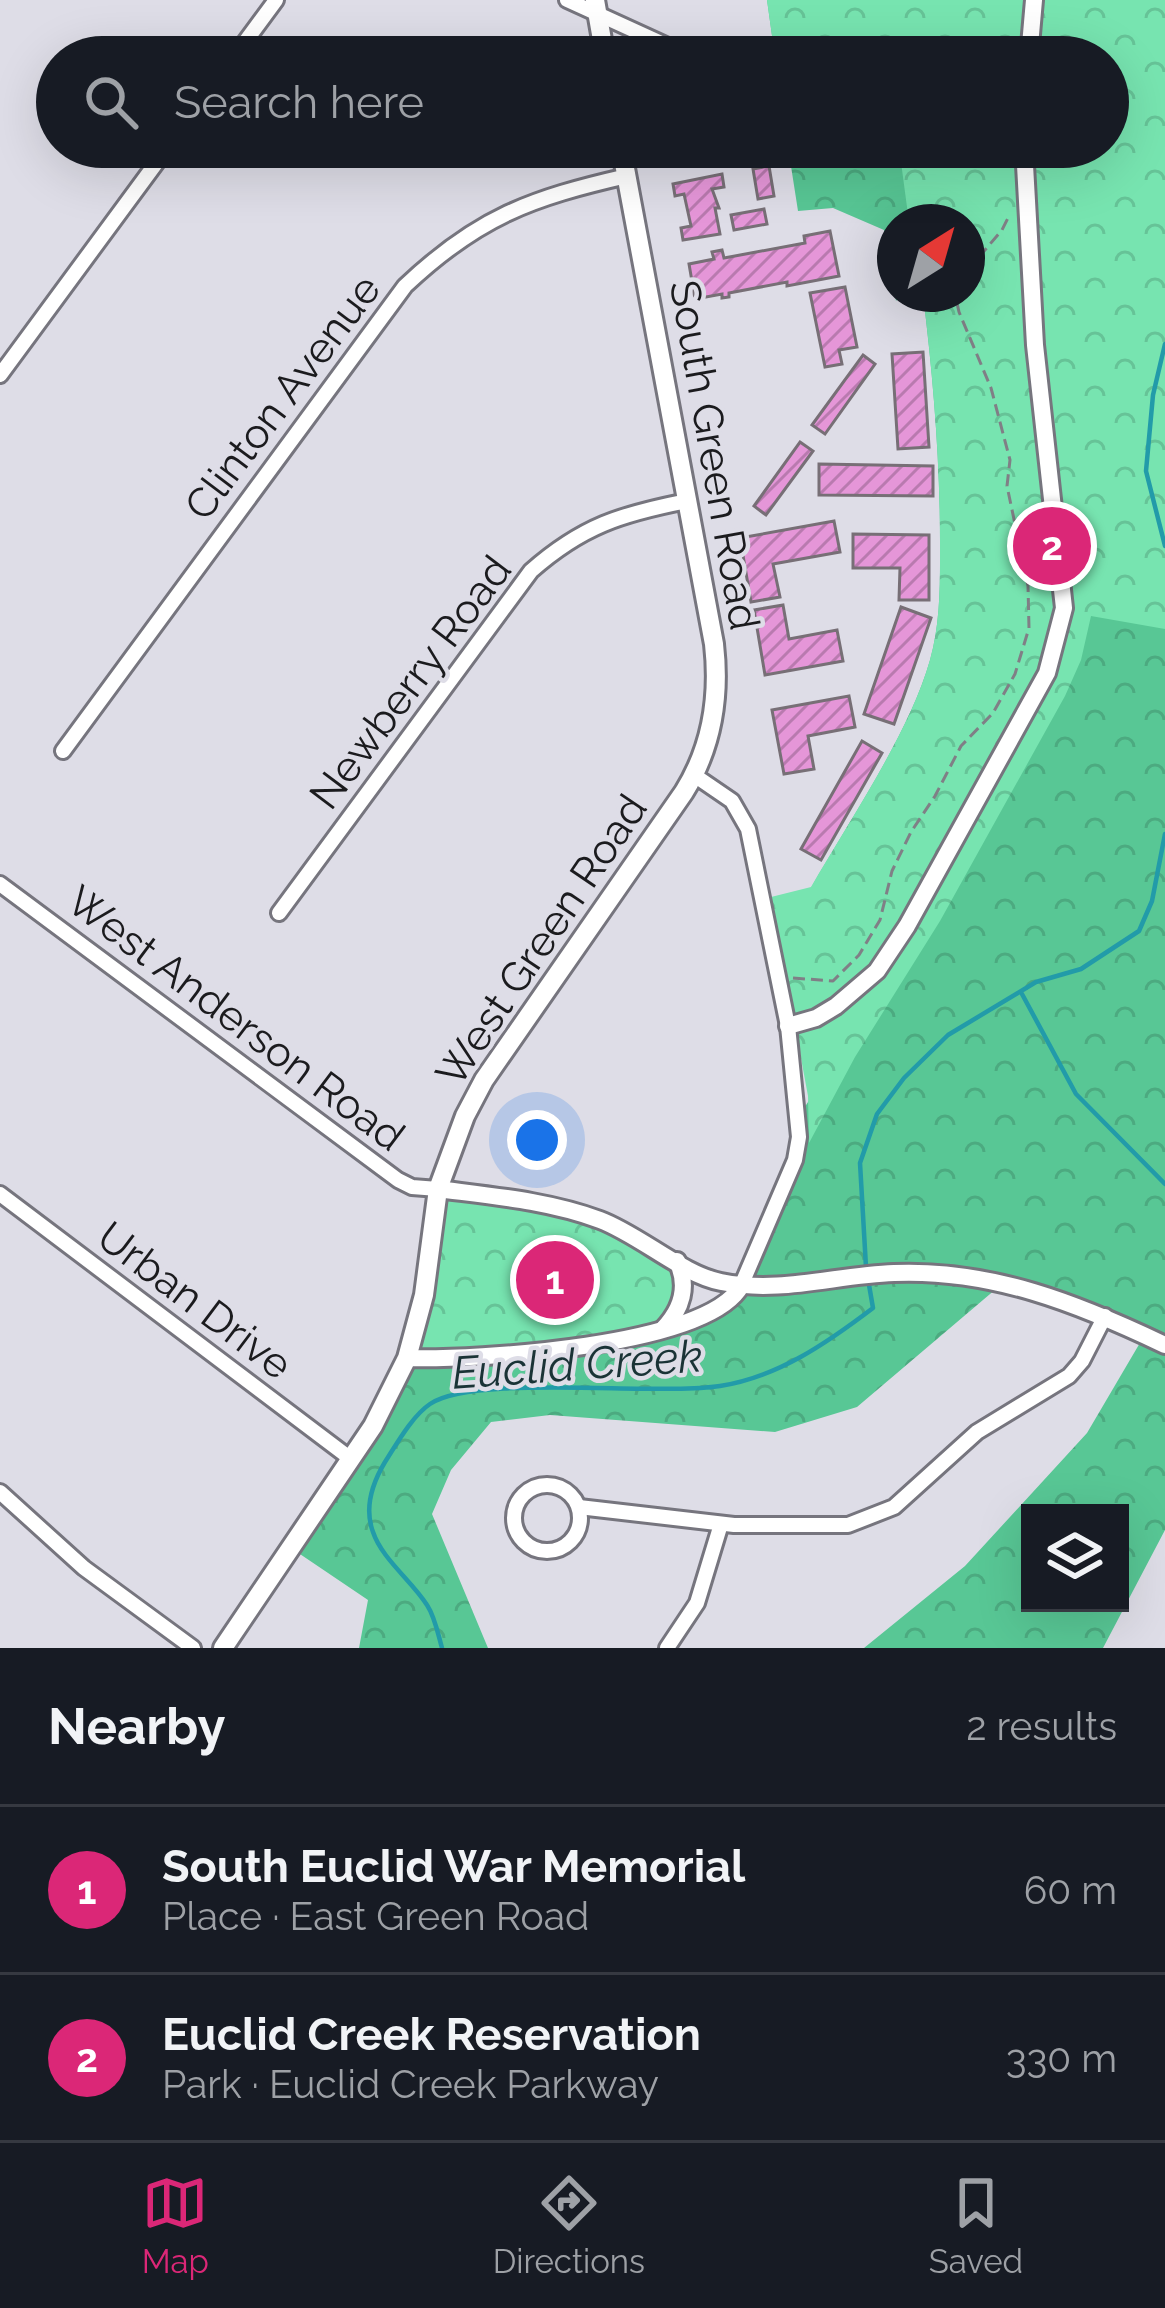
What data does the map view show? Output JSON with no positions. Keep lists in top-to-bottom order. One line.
{"streets":{"main road":["South Green Road","West Green Road"],"street":["Clinton Avenue","Newberry Road","West Anderson Road","Urban Drive"]},"crossings":[["Clinton Avenue","South Green Road"],["South Green Road","Newberry Road"],["South Green Road","West Green Road"],["West Green Road","West Anderson Road"]],"water":["Euclid Creek"],"north":"top right","page":{"search":"Search here","pins":["2","1"],"heading":["Nearby","2 results"],"list":[{"mark":"1","name":"South Euclid War Memorial","note":"Place · East Green Road","value":"60 m"},{"mark":"2","name":"Euclid Creek Reservation","note":"Park · Euclid Creek Parkway","value":"330 m"}],"nav":["Map","Directions","Saved"]}}
